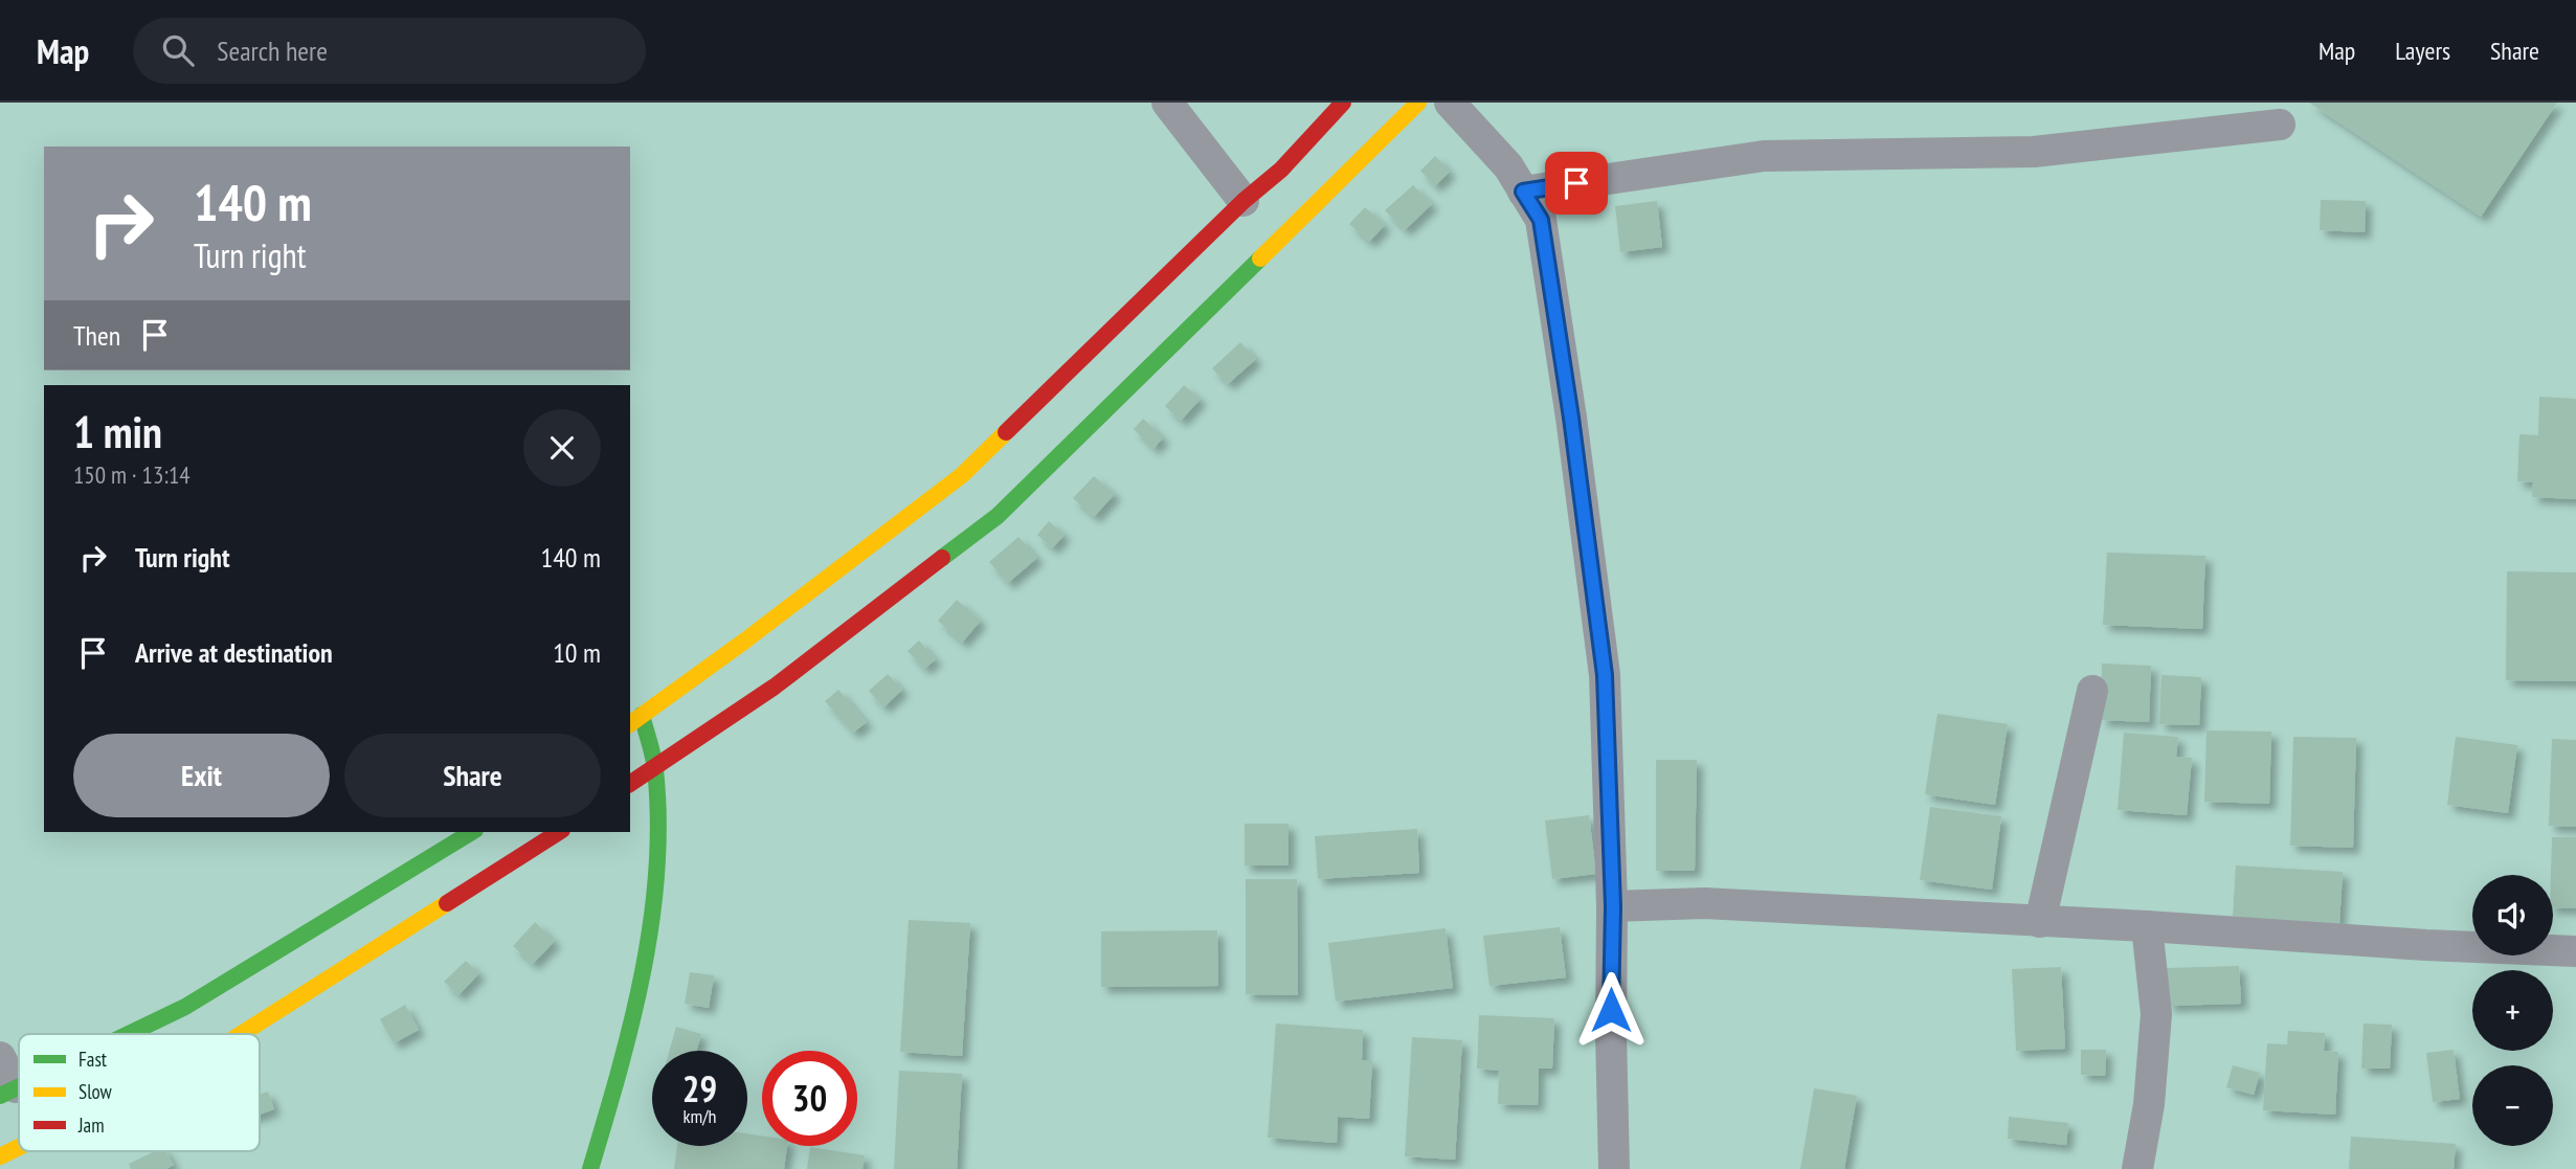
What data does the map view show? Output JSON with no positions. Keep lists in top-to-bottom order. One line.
{"legend":["Fast","Slow","Jam"],"page":{"header":"Map","search":"Search here","nav":["Map","Layers","Share"],"turn":["140 m","Turn right"],"then":"Then","heading":["1 min","150 m · 13:14"],"list":[{"name":"Turn right","value":"140 m"},{"name":"Arrive at destination","value":"10 m"}],"buttons":["Exit","Share"],"map_buttons":["+","−"],"speed":"29 km/h","limit":"30"}}
